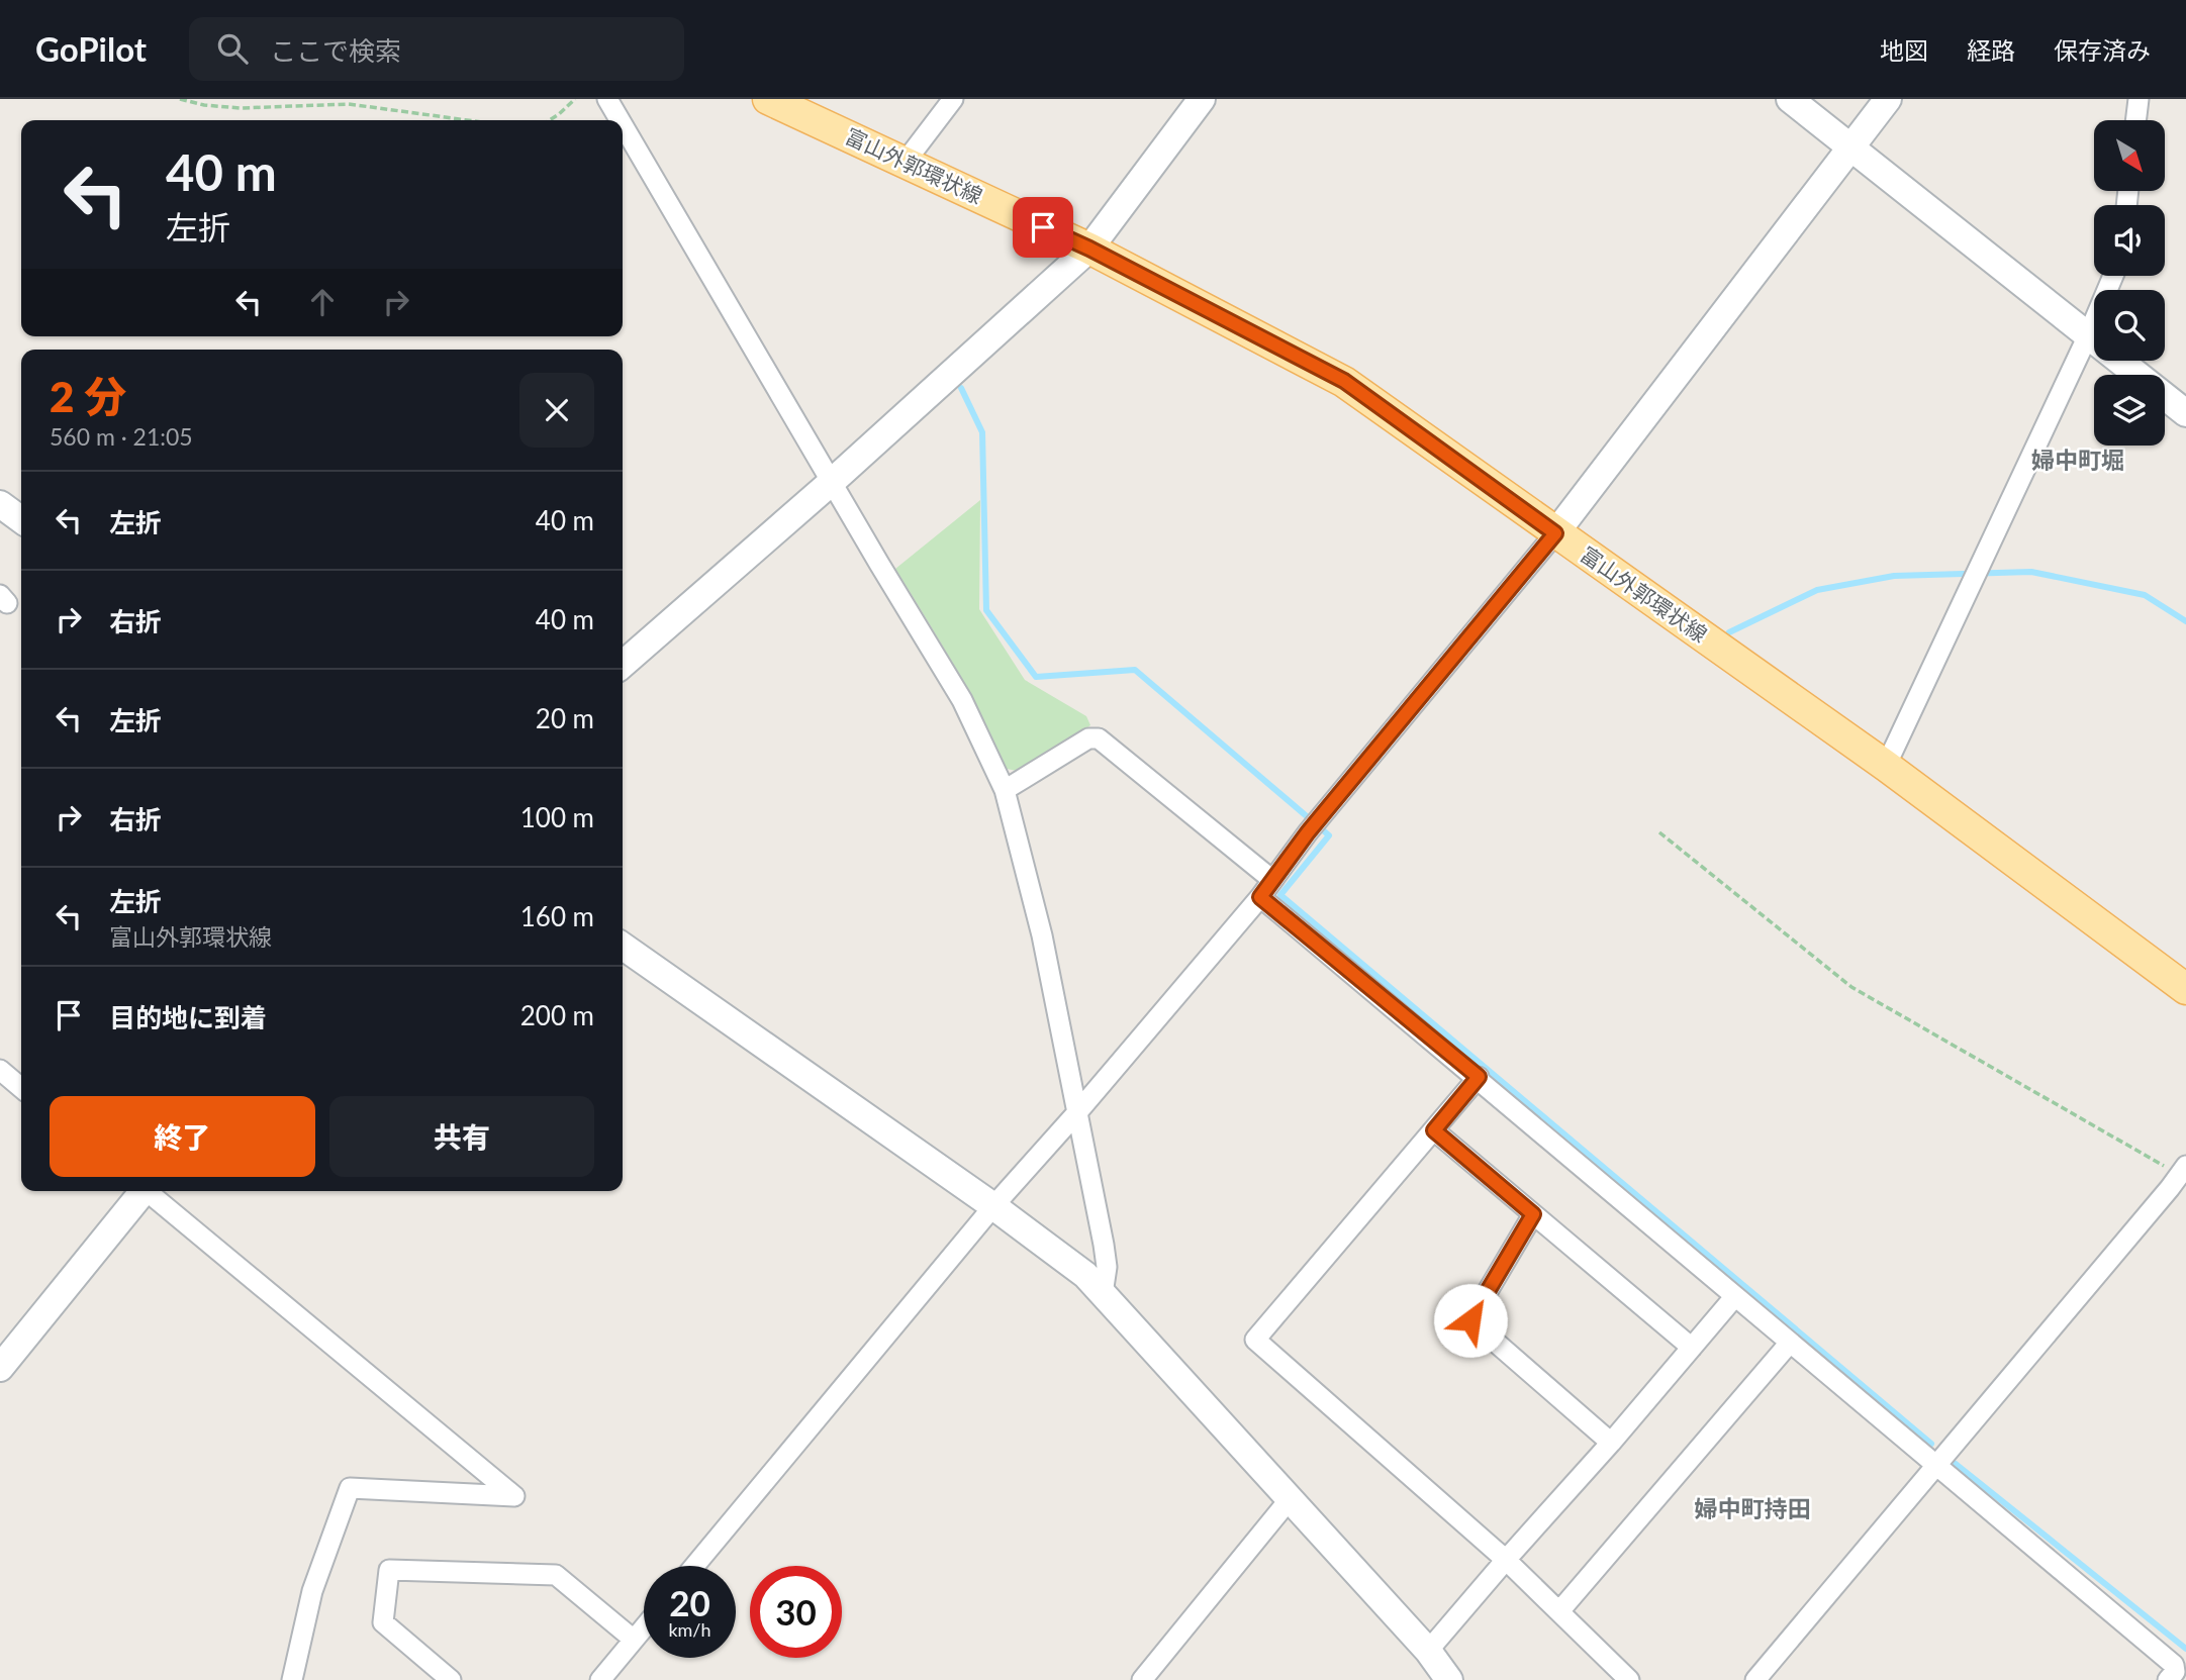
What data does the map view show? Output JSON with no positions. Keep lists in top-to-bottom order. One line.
{"streets":{"main road":["富山外郭環状線"]},"districts":["婦中町堀","婦中町持田"],"north":"bottom right","page":{"header":"GoPilot","search":"ここで検索","nav":["地図","経路","保存済み"],"turn":["40 m","左折"],"heading":["2 分","560 m · 21:05"],"list":[{"name":"左折","value":"40 m"},{"name":"右折","value":"40 m"},{"name":"左折","value":"20 m"},{"name":"右折","value":"100 m"},{"name":"左折","note":"富山外郭環状線","value":"160 m"},{"name":"目的地に到着","value":"200 m"}],"buttons":["終了","共有"],"speed":"20 km/h","limit":"30"}}
